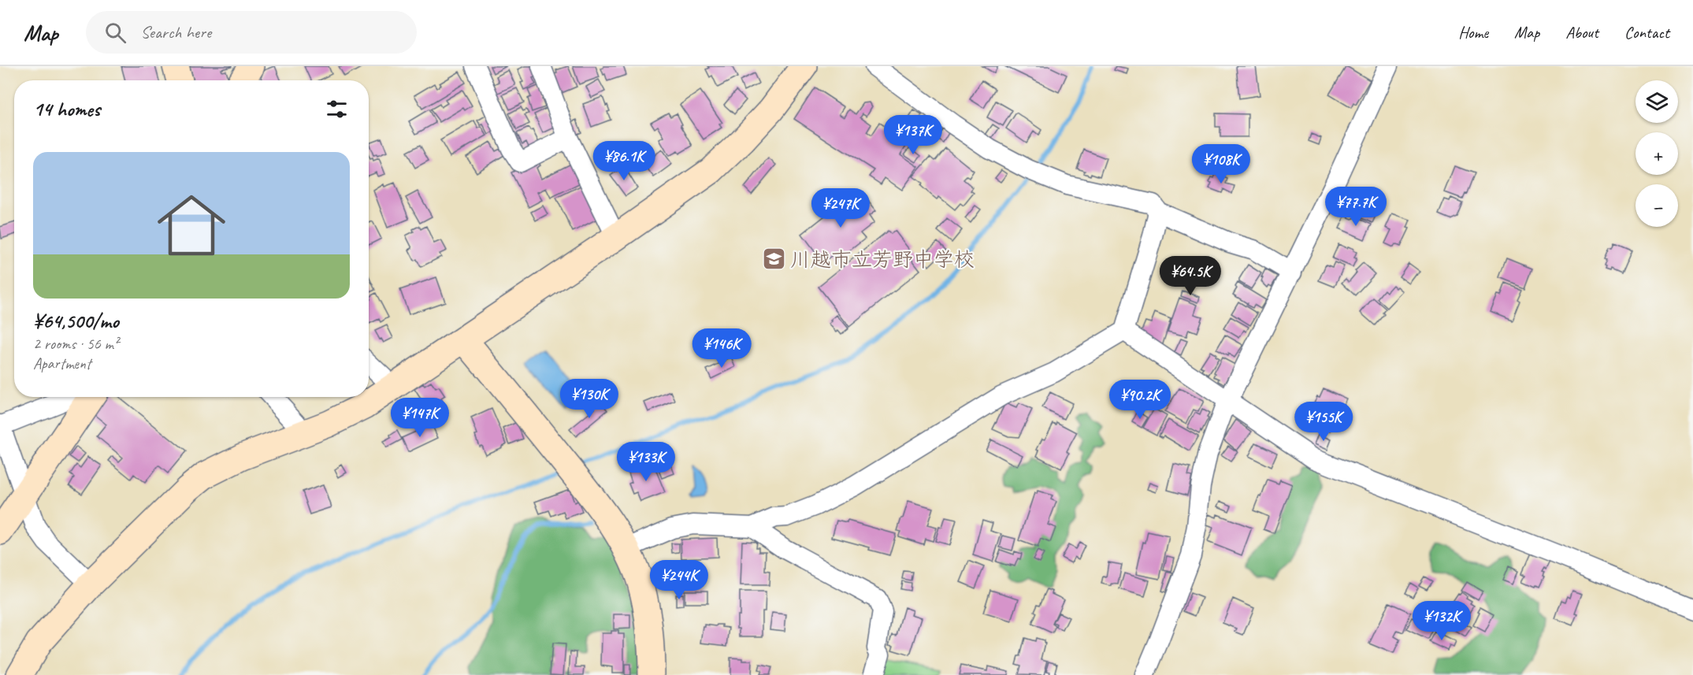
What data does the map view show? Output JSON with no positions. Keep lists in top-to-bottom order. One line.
{"places":{"school or university":["川越市立芳野中学校"]},"page":{"header":"Map","search":"Search here","nav":["Home","Map","About","Contact"],"map_buttons":["+","−"],"heading":"14 homes","price":["¥137K","¥86.1K","¥108K","¥77.7K","¥247K","¥64.5K","¥146K","¥130K","¥90.2K","¥147K","¥155K","¥133K","¥244K","¥132K"],"list":[{"name":"¥64,500/mo","note":"2 rooms · 56 m² · Apartment"}]}}
